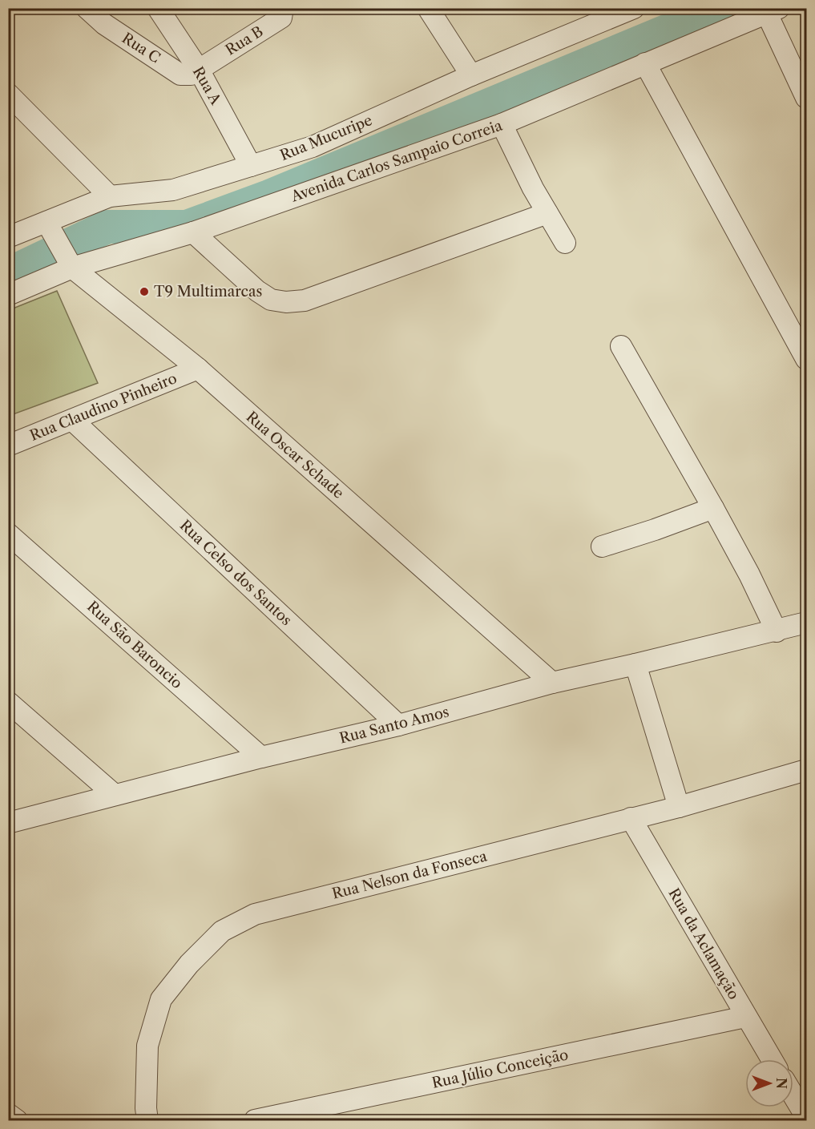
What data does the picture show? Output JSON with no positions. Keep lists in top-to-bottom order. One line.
{"streets":{"street":["Rua B","Rua C","Rua A","Rua Mucuripe","Avenida Carlos Sampaio Correia","Rua Claudino Pinheiro","Rua Oscar Schade","Rua Celso dos Santos","Rua São Baroncio","Rua Santo Amos","Rua Nelson da Fonseca","Rua da Aclamação","Rua Júlio Conceição"]},"crossings":[["Rua B","Rua C"],["Rua B","Rua A"],["Rua C","Rua A"],["Rua A","Rua Mucuripe"],["Rua Mucuripe","Rua Oscar Schade"],["Avenida Carlos Sampaio Correia","Rua Oscar Schade"],["Rua Claudino Pinheiro","Rua Oscar Schade"],["Rua Claudino Pinheiro","Rua Celso dos Santos"],["Rua Oscar Schade","Rua Santo Amos"],["Rua Celso dos Santos","Rua Santo Amos"],["Rua São Baroncio","Rua Santo Amos"],["Rua Nelson da Fonseca","Rua da Aclamação"],["Rua da Aclamação","Rua Júlio Conceição"]],"places":["T9 Multimarcas"],"north":"right"}
